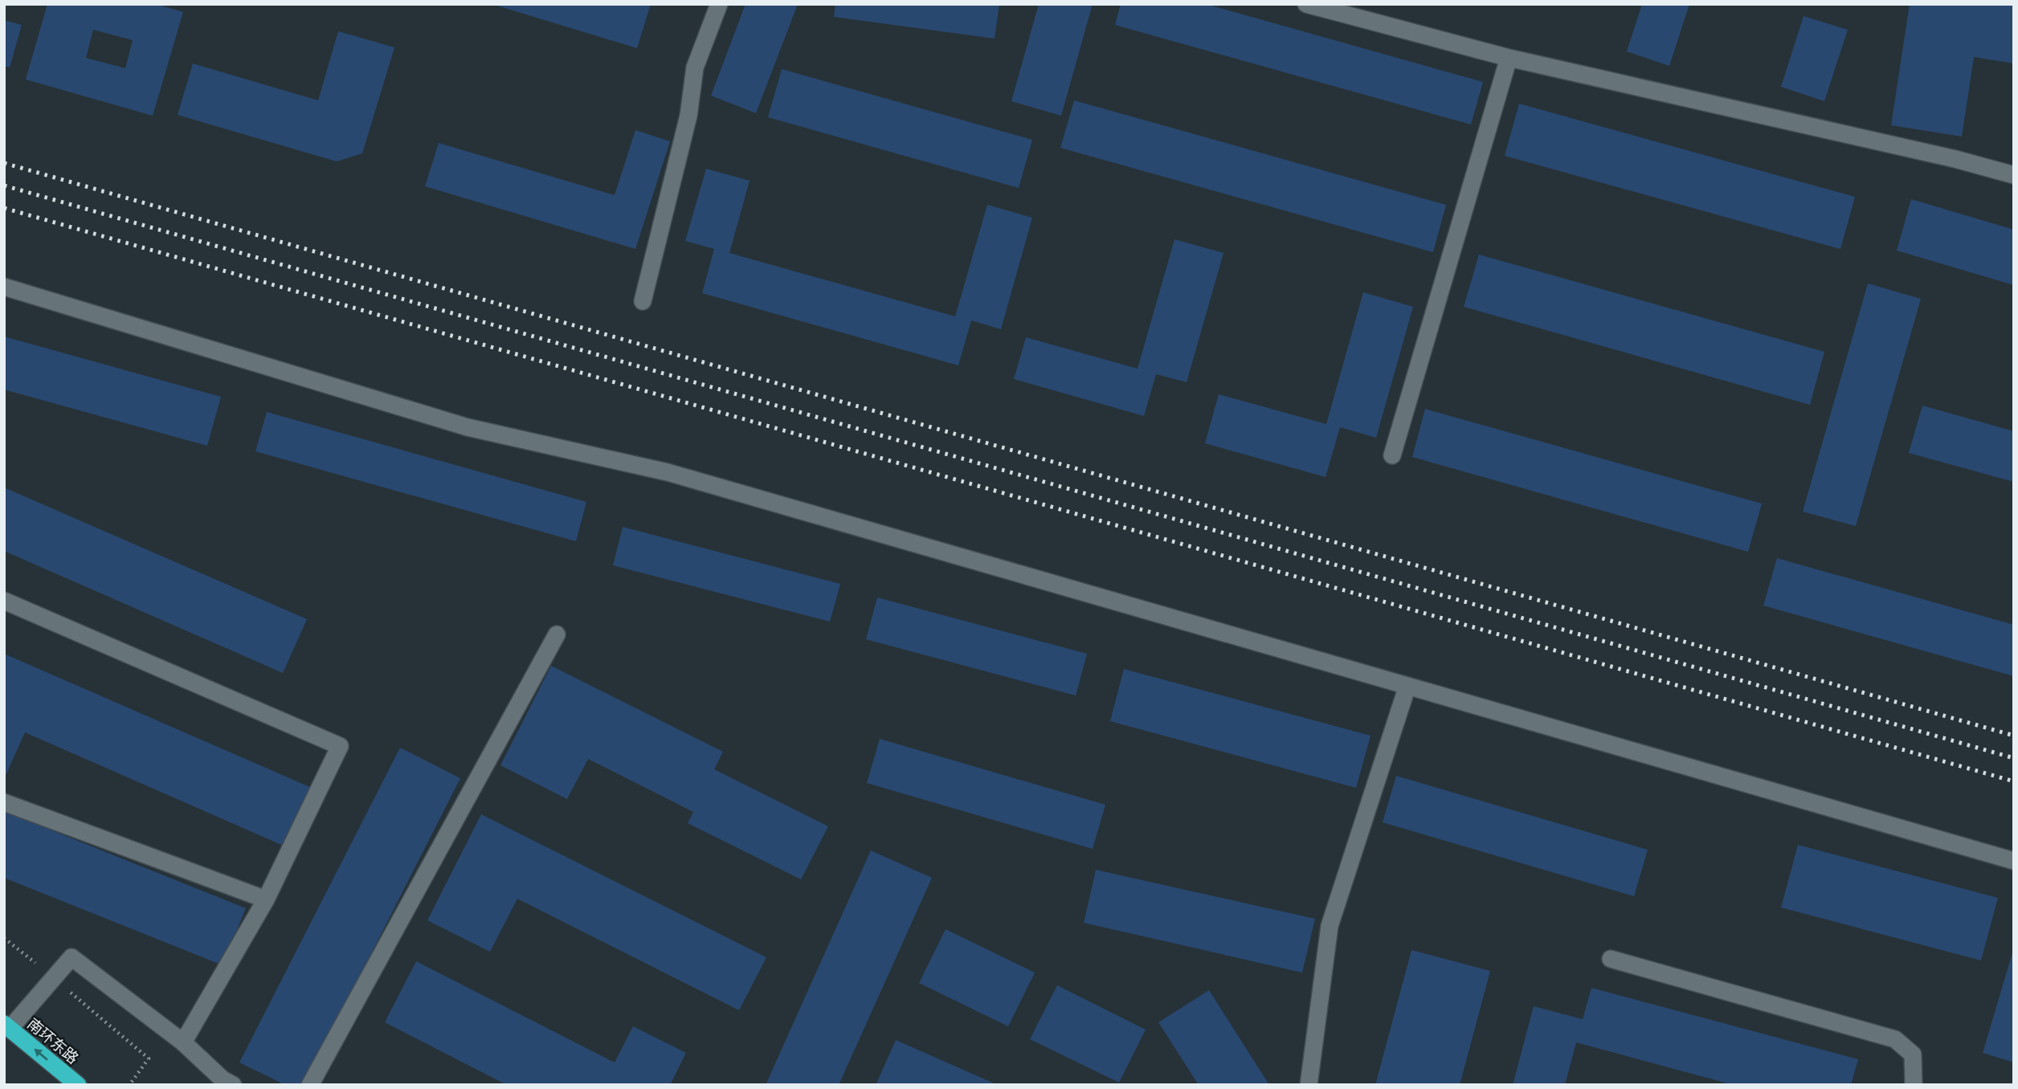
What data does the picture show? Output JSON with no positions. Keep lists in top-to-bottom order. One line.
{"streets":{"highway":["南环东路"]},"one_way":["南环东路"]}
